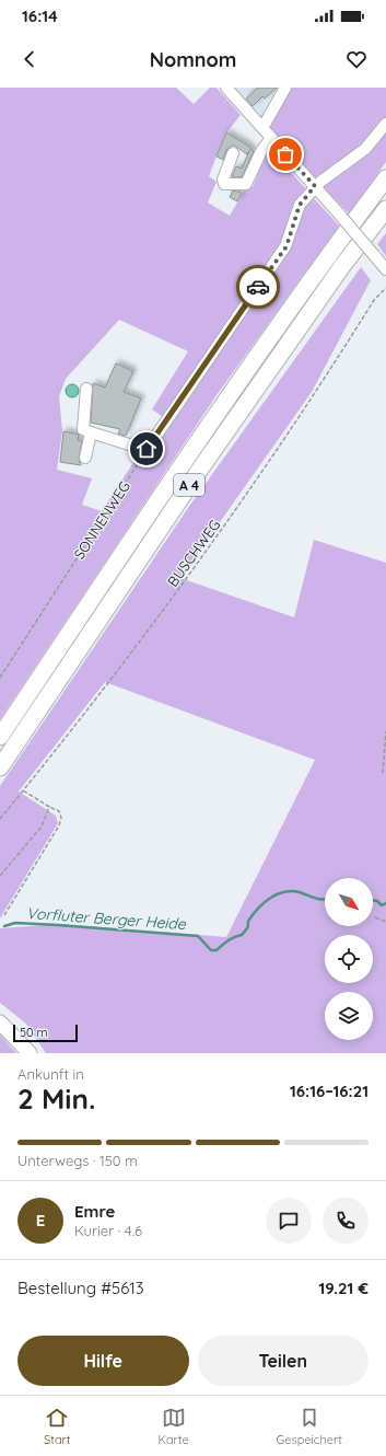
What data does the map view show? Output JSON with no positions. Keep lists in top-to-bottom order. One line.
{"streets":{"highway":["A 4"],"path":["SONNENWEG","BUSCHWEG"]},"water":["Vorfluter Berger Heide"],"scale_bar":"50 m","north":"bottom right","page":{"status":"16:14","header":"Nomnom","scale":"50 m","heading":["2 Min.","Ankunft in","16:16–16:21"],"panel":["Emre","Kurier · 4.6","Bestellung #5613","19.21 €"],"bar":"Unterwegs · 150 m","round":"E","buttons":["Hilfe","Teilen"],"tabs":["Start","Karte","Gespeichert"]}}
